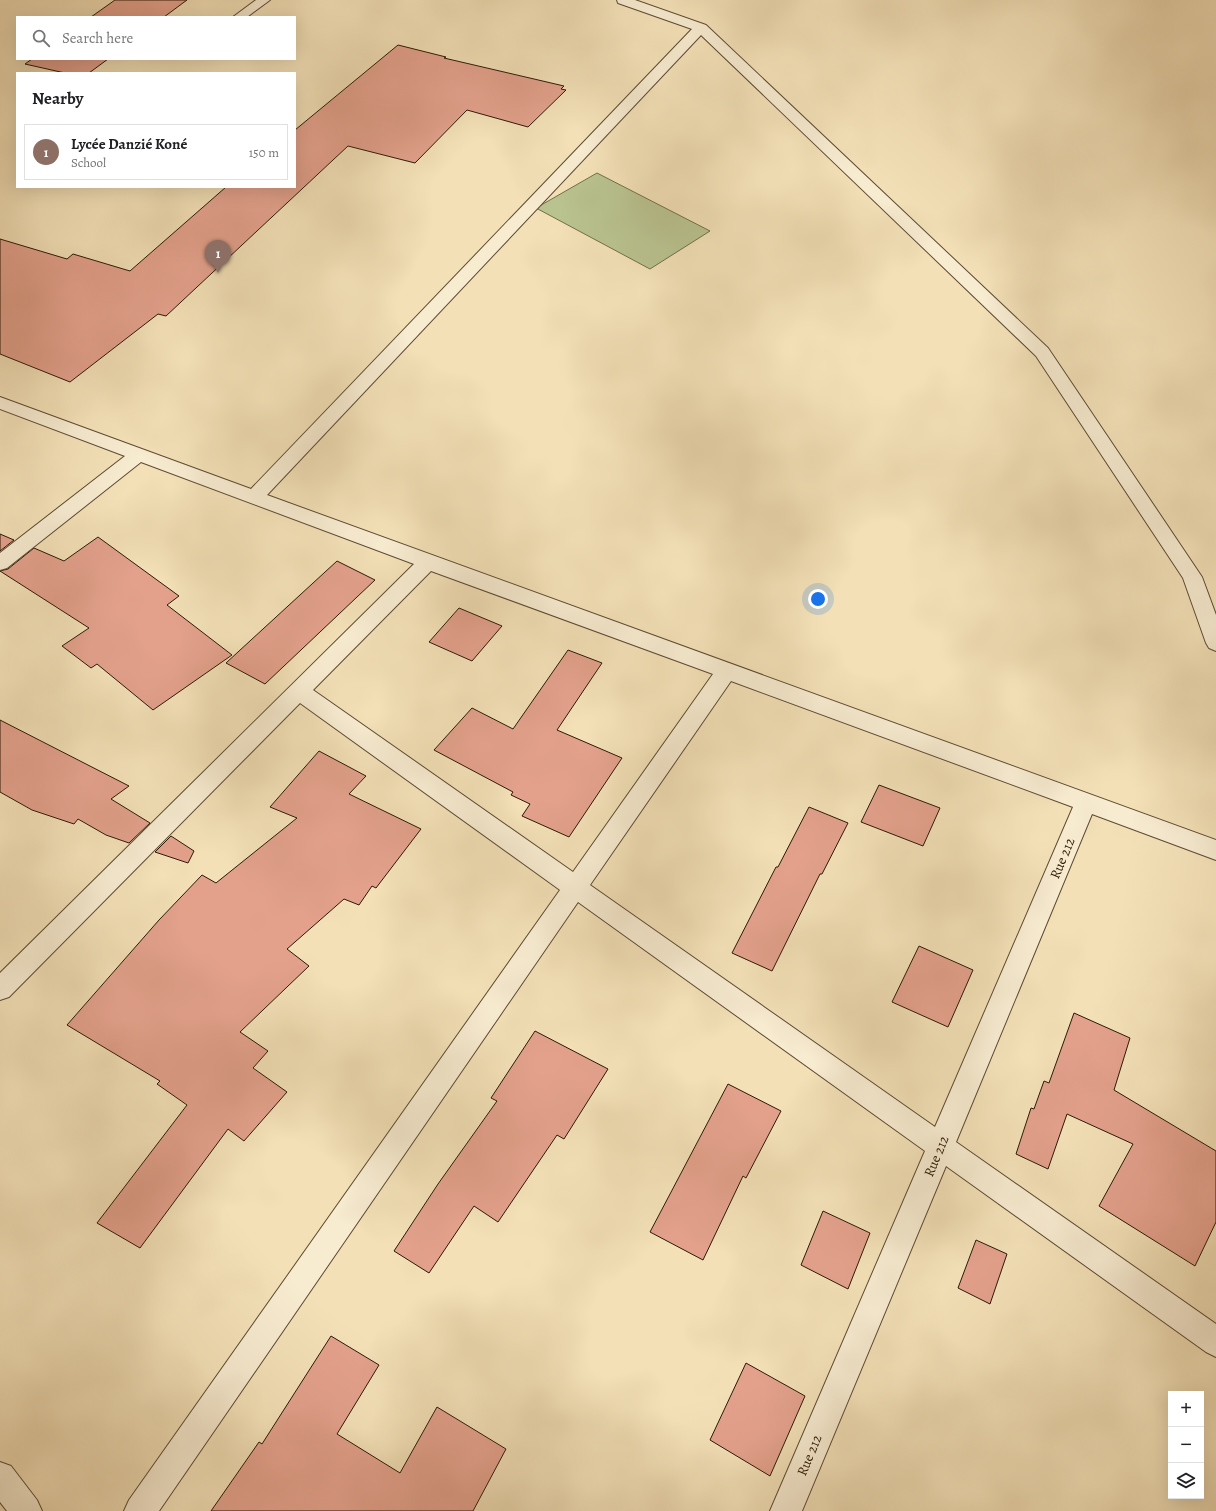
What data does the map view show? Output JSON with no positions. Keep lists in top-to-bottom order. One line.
{"streets":{"street":["Rue 212"]},"page":{"search":"Search here","heading":"Nearby","list":[{"mark":"1","name":"Lycée Danzié Koné","note":"School","value":"150 m"}],"pins":"1","map_buttons":["+","−"]}}
